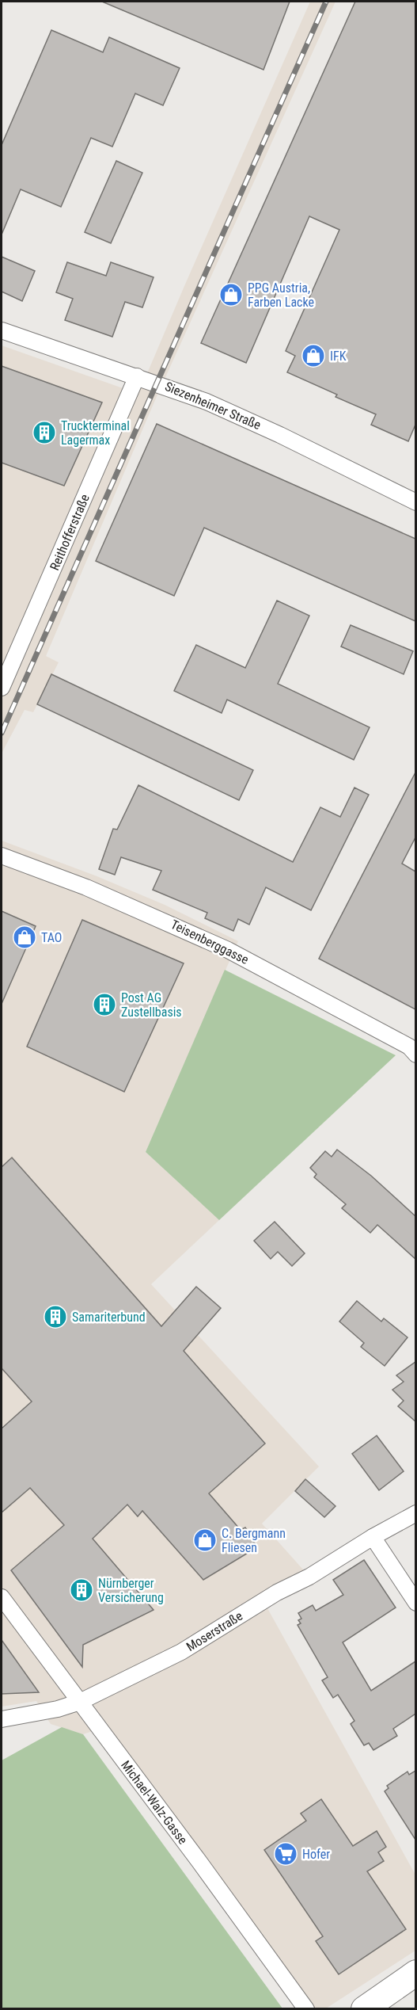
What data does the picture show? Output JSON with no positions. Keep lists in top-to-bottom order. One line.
{"streets":{"street":["Siezenheimer Straße","Reithofferstraße","Teisenberggasse","Moserstraße","Michael-Walz-Gasse"]},"crossings":[["Siezenheimer Straße","Reithofferstraße"],["Moserstraße","Michael-Walz-Gasse"]],"places":{"shop":["PPG Austria, Farben Lacke","IFK","TAO","C. Bergmann Fliesen"],"building":["Truckterminal Lagermax","Post AG Zustellbasis","Samariterbund","Nürnberger Versicherung"],"supermarket":["Hofer"]}}
